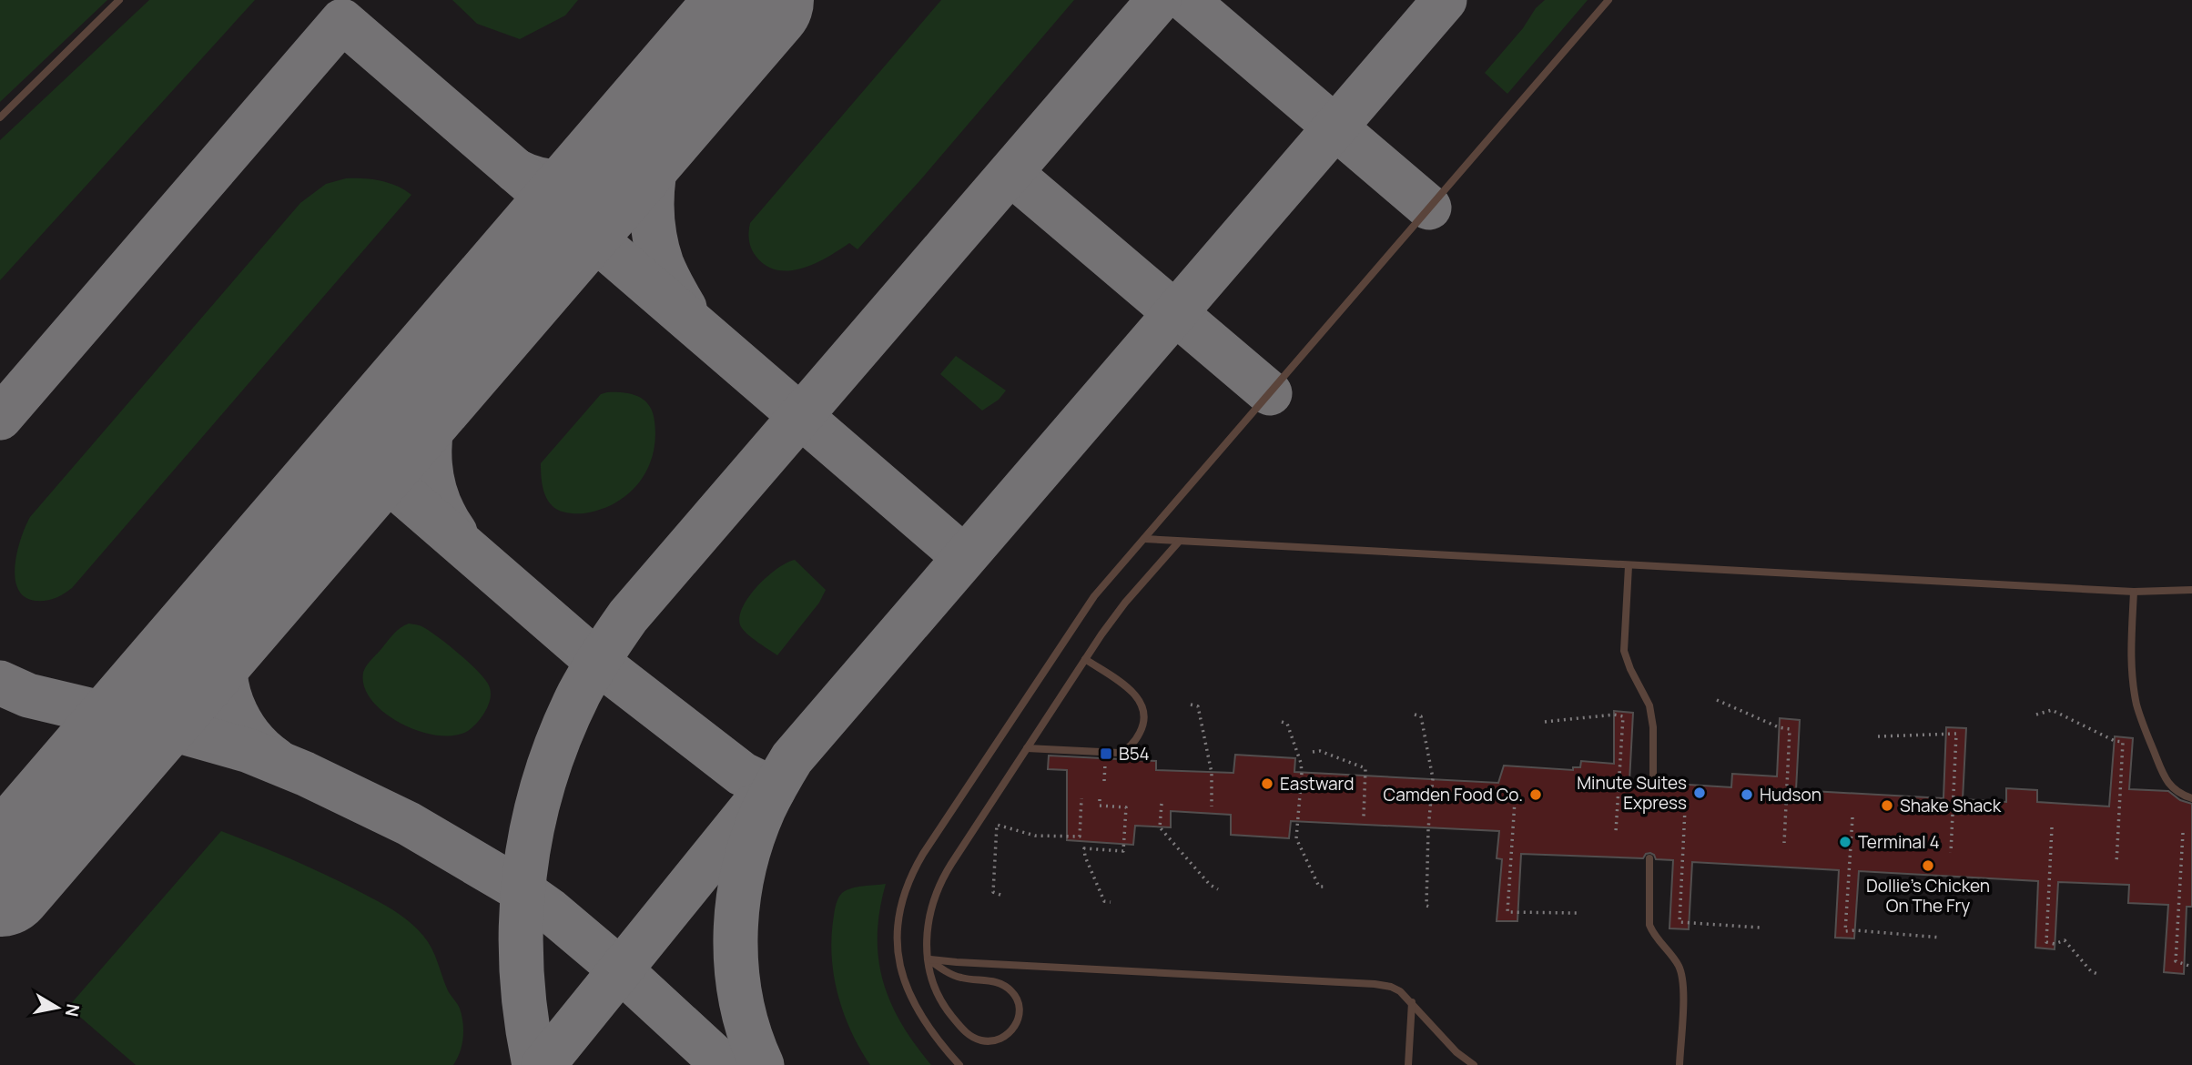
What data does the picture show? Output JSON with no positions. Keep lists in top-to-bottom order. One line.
{"places":{"transit":["B54"],"other":["Eastward","Minute Suites Express","Camden Food Co.","Hudson","Shake Shack","Terminal 4","Dollie's Chicken On The Fry"]},"north":"right"}
